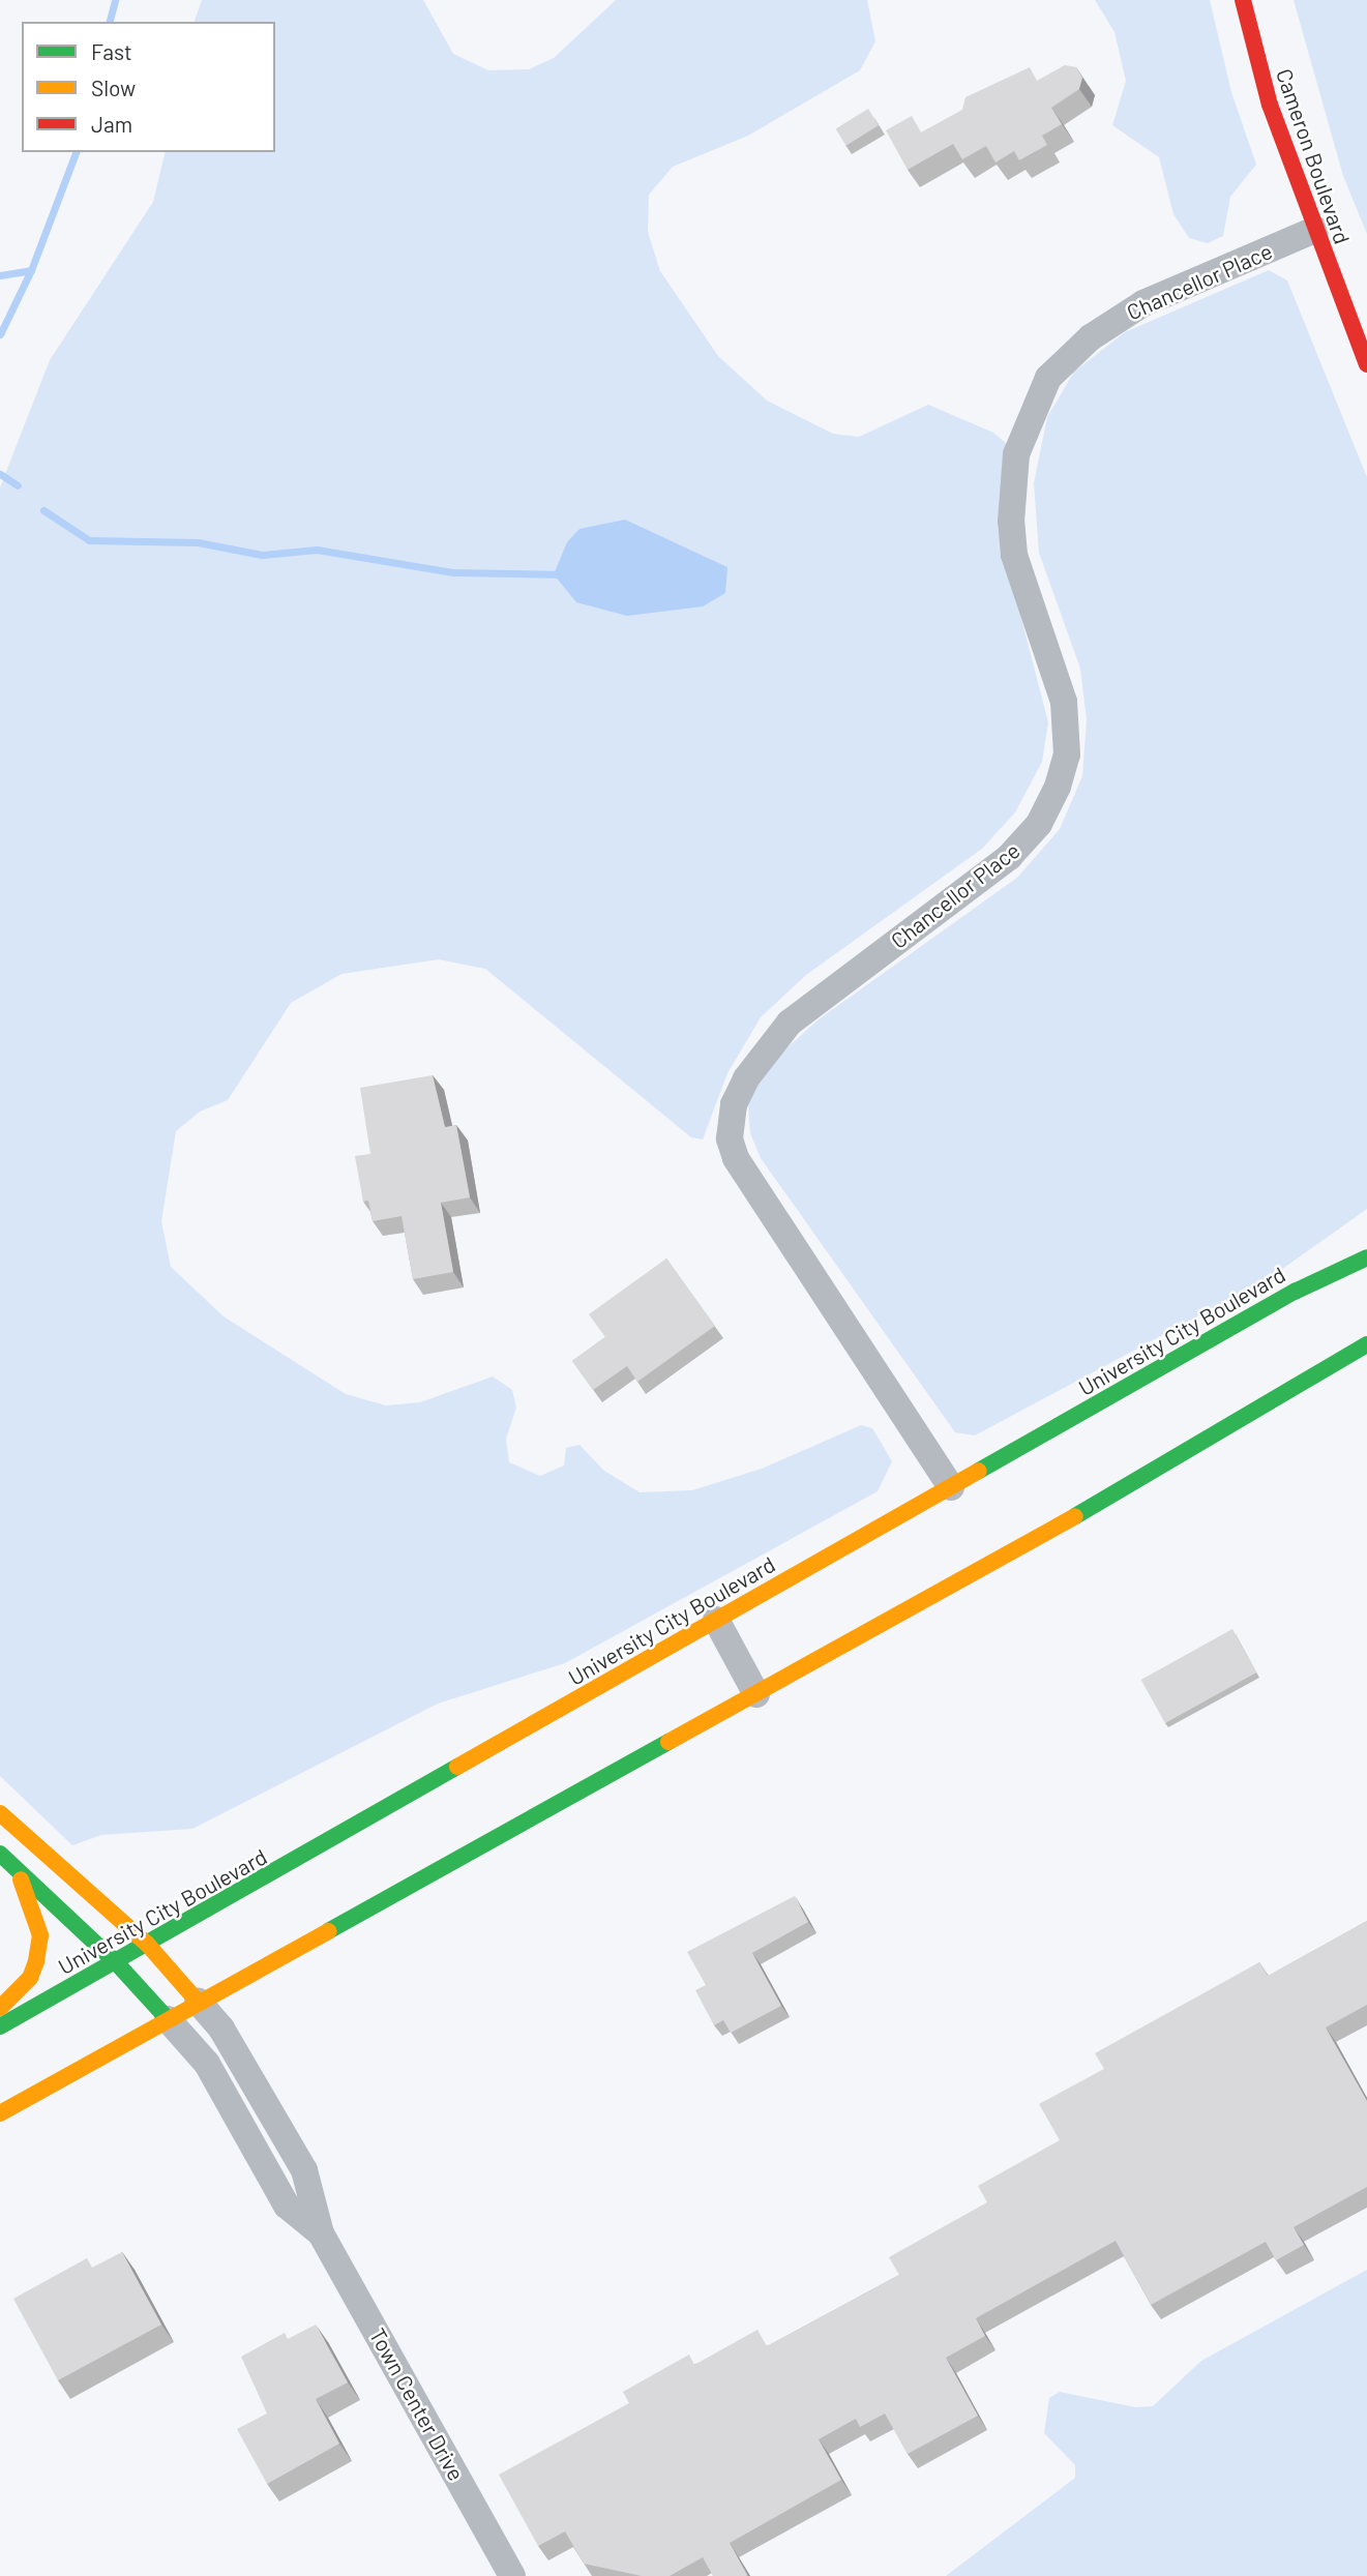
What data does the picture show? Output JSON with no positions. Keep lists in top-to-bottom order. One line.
{"streets":{"main road":["Cameron Boulevard","University City Boulevard"],"street":["Chancellor Place","Town Center Drive"]},"crossings":[["Cameron Boulevard","Chancellor Place"],["Chancellor Place","University City Boulevard"]],"legend":["Fast","Slow","Jam"]}
